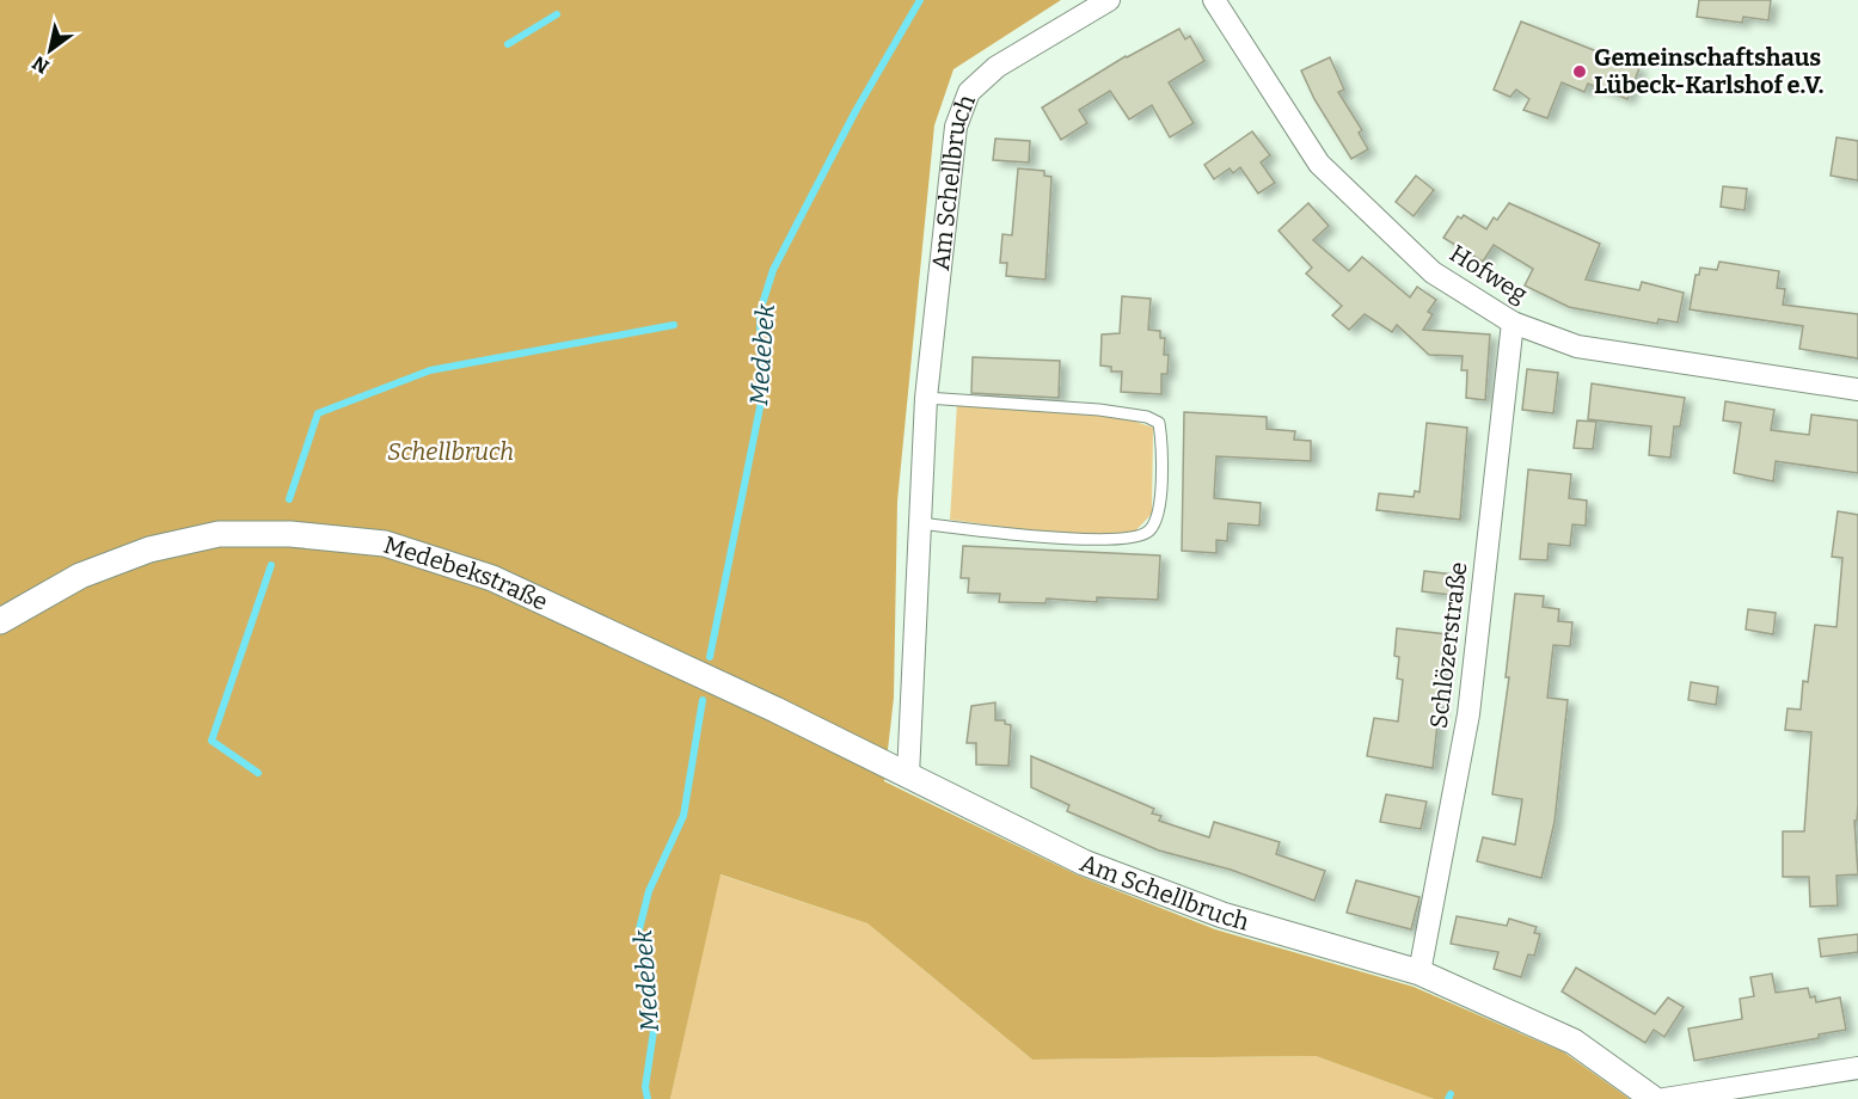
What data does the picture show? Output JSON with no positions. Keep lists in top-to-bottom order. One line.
{"streets":{"street":["Am Schellbruch","Hofweg","Medebekstraße","Schlözerstraße"]},"crossings":[["Am Schellbruch","Medebekstraße"],["Am Schellbruch","Schlözerstraße"],["Hofweg","Schlözerstraße"]],"water":["Medebek"],"parks":["Schellbruch"],"places":["Gemeinschaftshaus Lübeck-Karlshof e.V."],"north":"bottom left"}
